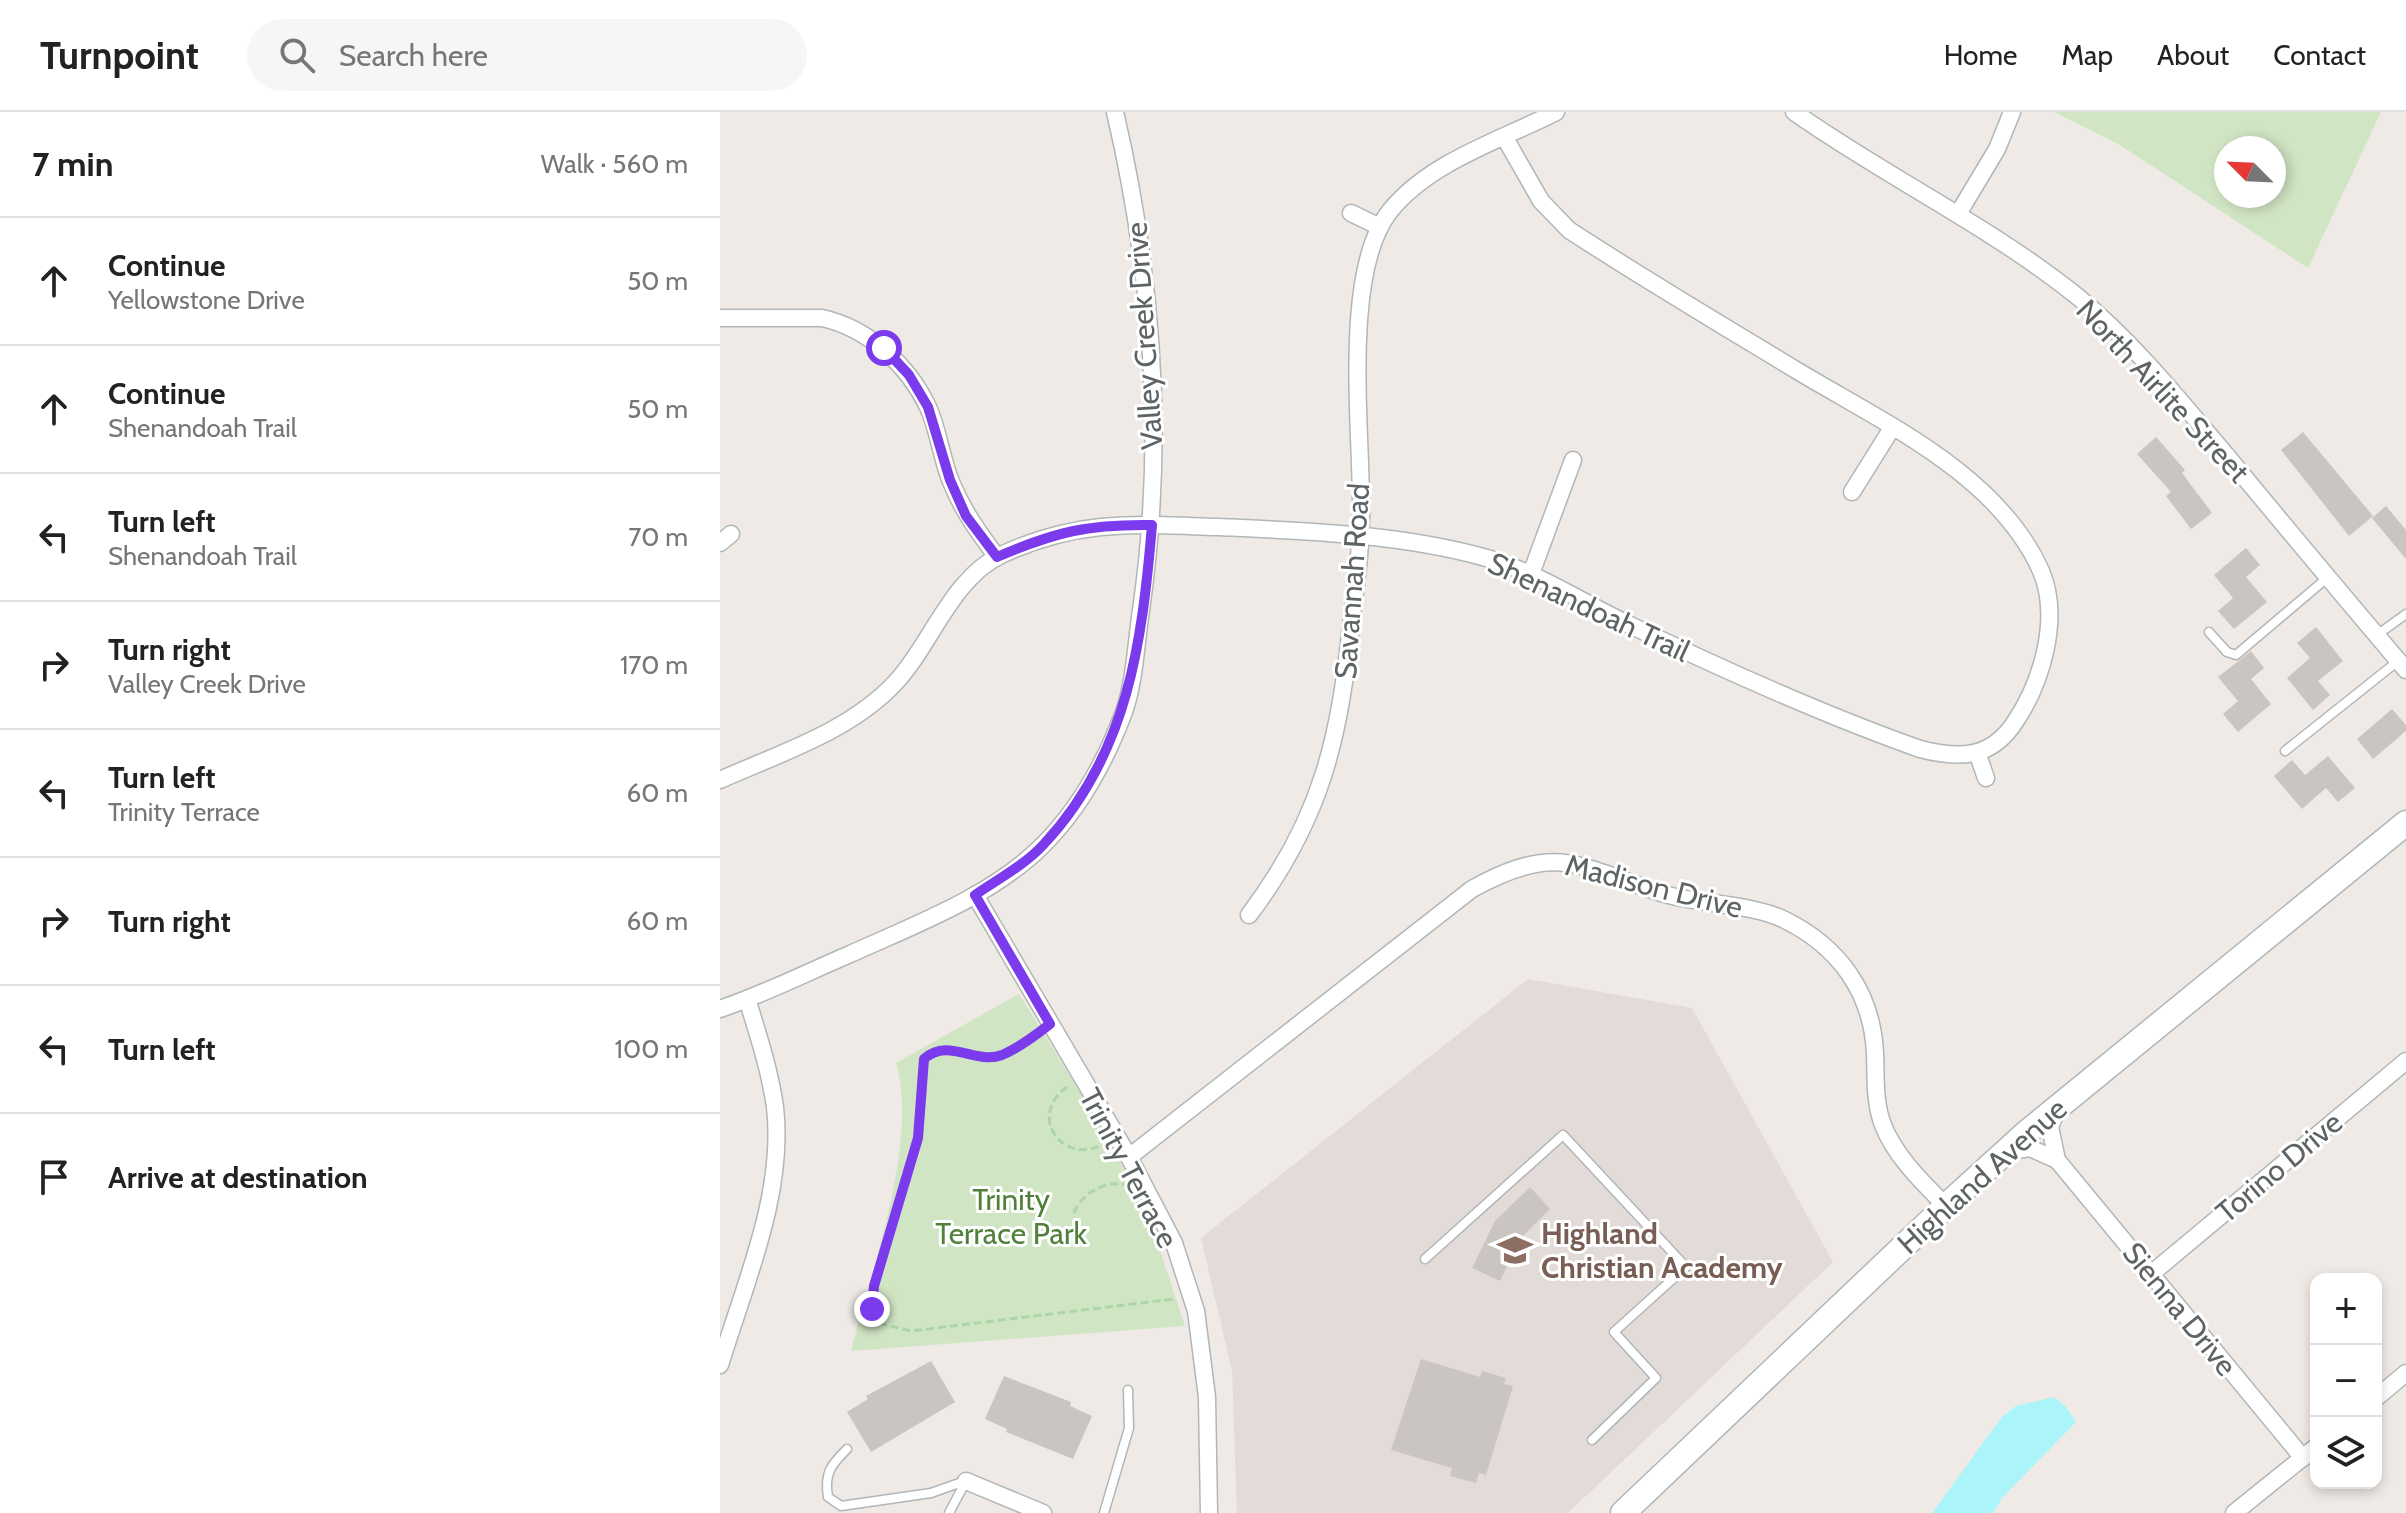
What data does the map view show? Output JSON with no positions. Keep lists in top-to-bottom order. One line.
{"streets":{"main road":["Highland Avenue"],"street":["Valley Creek Drive","North Airlite Street","Savannah Road","Shenandoah Trail","Madison Drive","Torino Drive","Trinity Terrace","Sienna Drive"]},"crossings":[["Valley Creek Drive","Shenandoah Trail"],["Valley Creek Drive","Trinity Terrace"],["Savannah Road","Shenandoah Trail"],["Madison Drive","Trinity Terrace"],["Madison Drive","Highland Avenue"],["Torino Drive","Sienna Drive"]],"parks":["Trinity Terrace Park"],"places":{"school or university":["Highland Christian Academy"]},"north":"top left","page":{"header":"Turnpoint","search":"Search here","nav":["Home","Map","About","Contact"],"heading":["7 min","Walk · 560 m"],"list":[["Continue","Yellowstone Drive","50 m"],["Continue","Shenandoah Trail","50 m"],["Turn left","Shenandoah Trail","70 m"],["Turn right","Valley Creek Drive","170 m"],["Turn left","Trinity Terrace","60 m"],["Turn right","60 m"],["Turn left","100 m"],"Arrive at destination"],"map_buttons":["+","−"]}}
